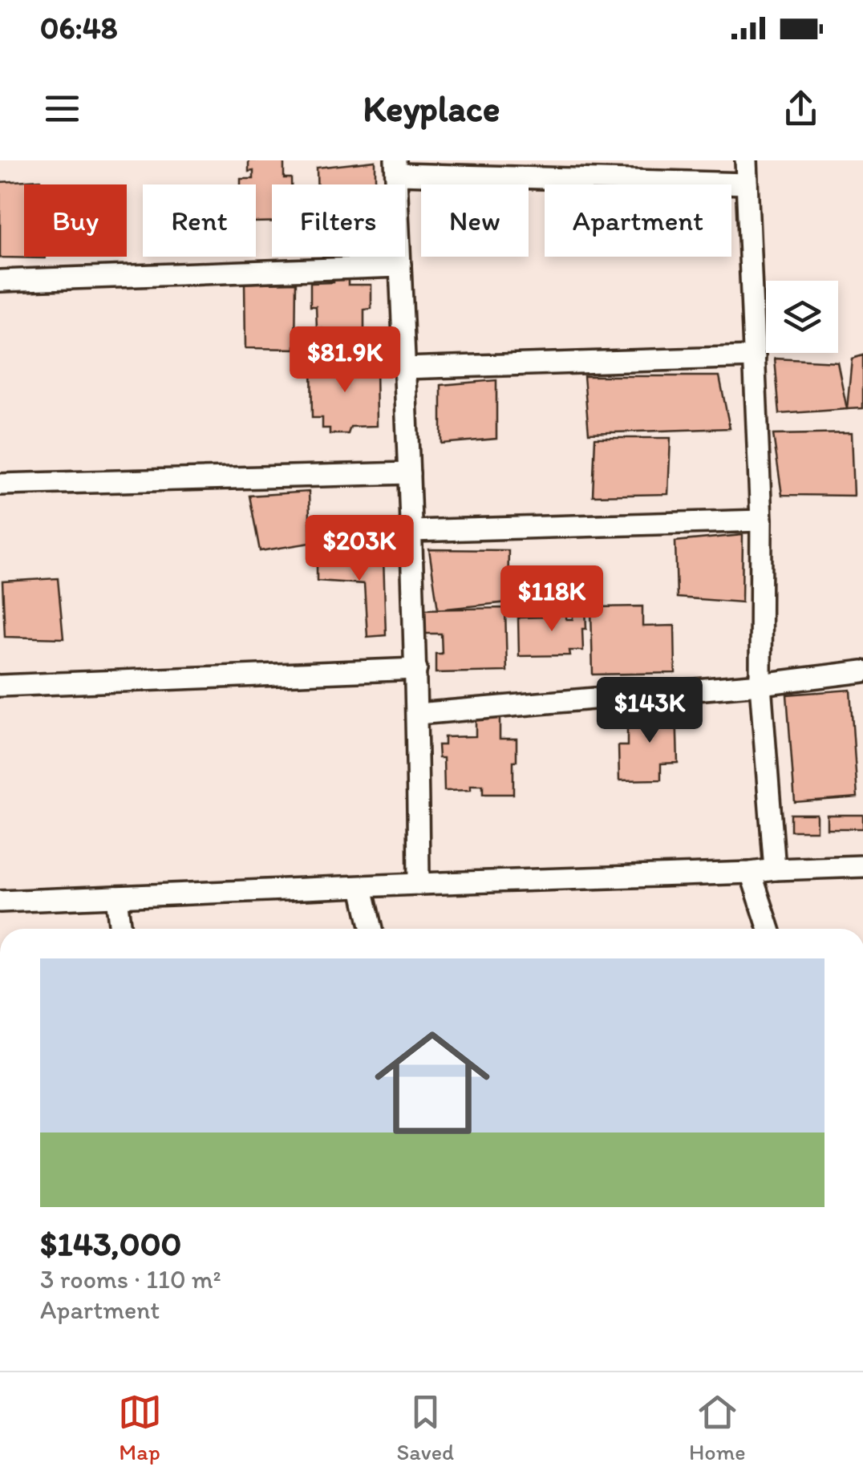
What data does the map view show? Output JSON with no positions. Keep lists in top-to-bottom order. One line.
{"page":{"status":"06:48","header":"Keyplace","chip":["Buy","Rent","Filters","New","Apartment"],"price":["$81.9K","$203K","$118K","$143K"],"list":[{"name":"$143,000","note":"3 rooms · 110 m² · Apartment"}],"tabs":["Map","Saved","Home"]}}
